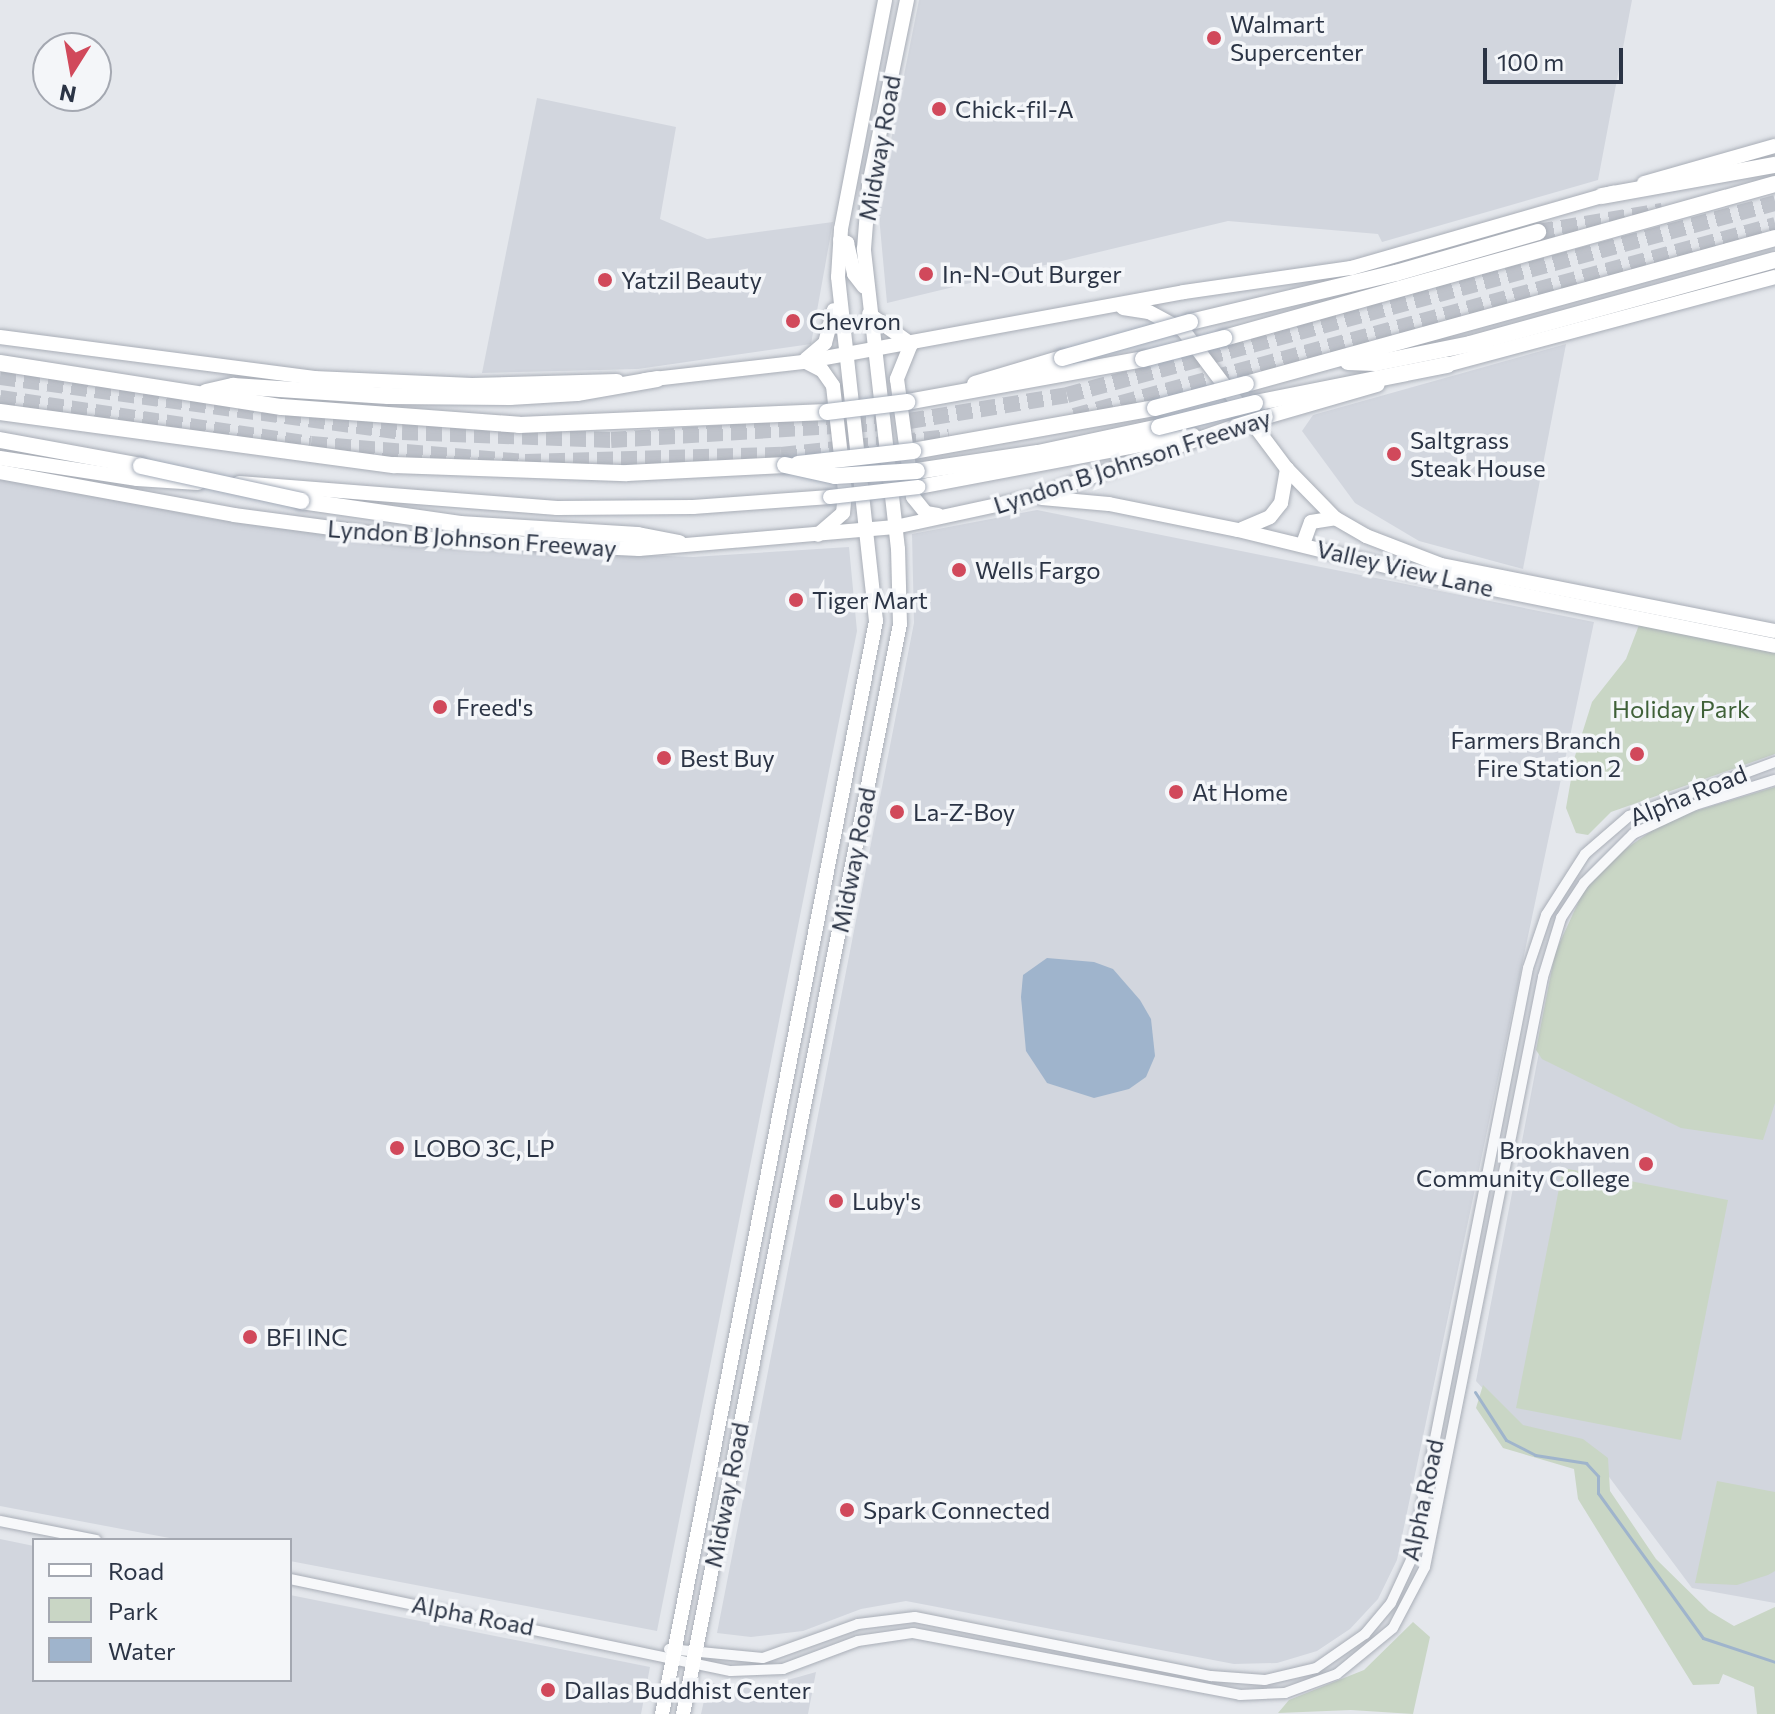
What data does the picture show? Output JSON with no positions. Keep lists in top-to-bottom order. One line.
{"streets":{"highway":["Lyndon B Johnson Freeway"],"main road":["Midway Road","Valley View Lane"],"street":["Alpha Road"]},"crossings":[["Midway Road","Lyndon B Johnson Freeway"],["Midway Road","Alpha Road"],["Lyndon B Johnson Freeway","Valley View Lane"]],"parks":["Holiday Park"],"places":["Walmart Supercenter","Chick-fil-A","In-N-Out Burger","Yatzil Beauty","Chevron","Saltgrass Steak House","Wells Fargo","Tiger Mart","Freed's","Farmers Branch Fire Station 2","Best Buy","At Home","La-Z-Boy","LOBO 3C, LP","Brookhaven Community College","Luby's","BFI INC","Spark Connected","Dallas Buddhist Center"],"legend":["Road","Park","Water"],"scale_bar":"100 m","north":"bottom"}
